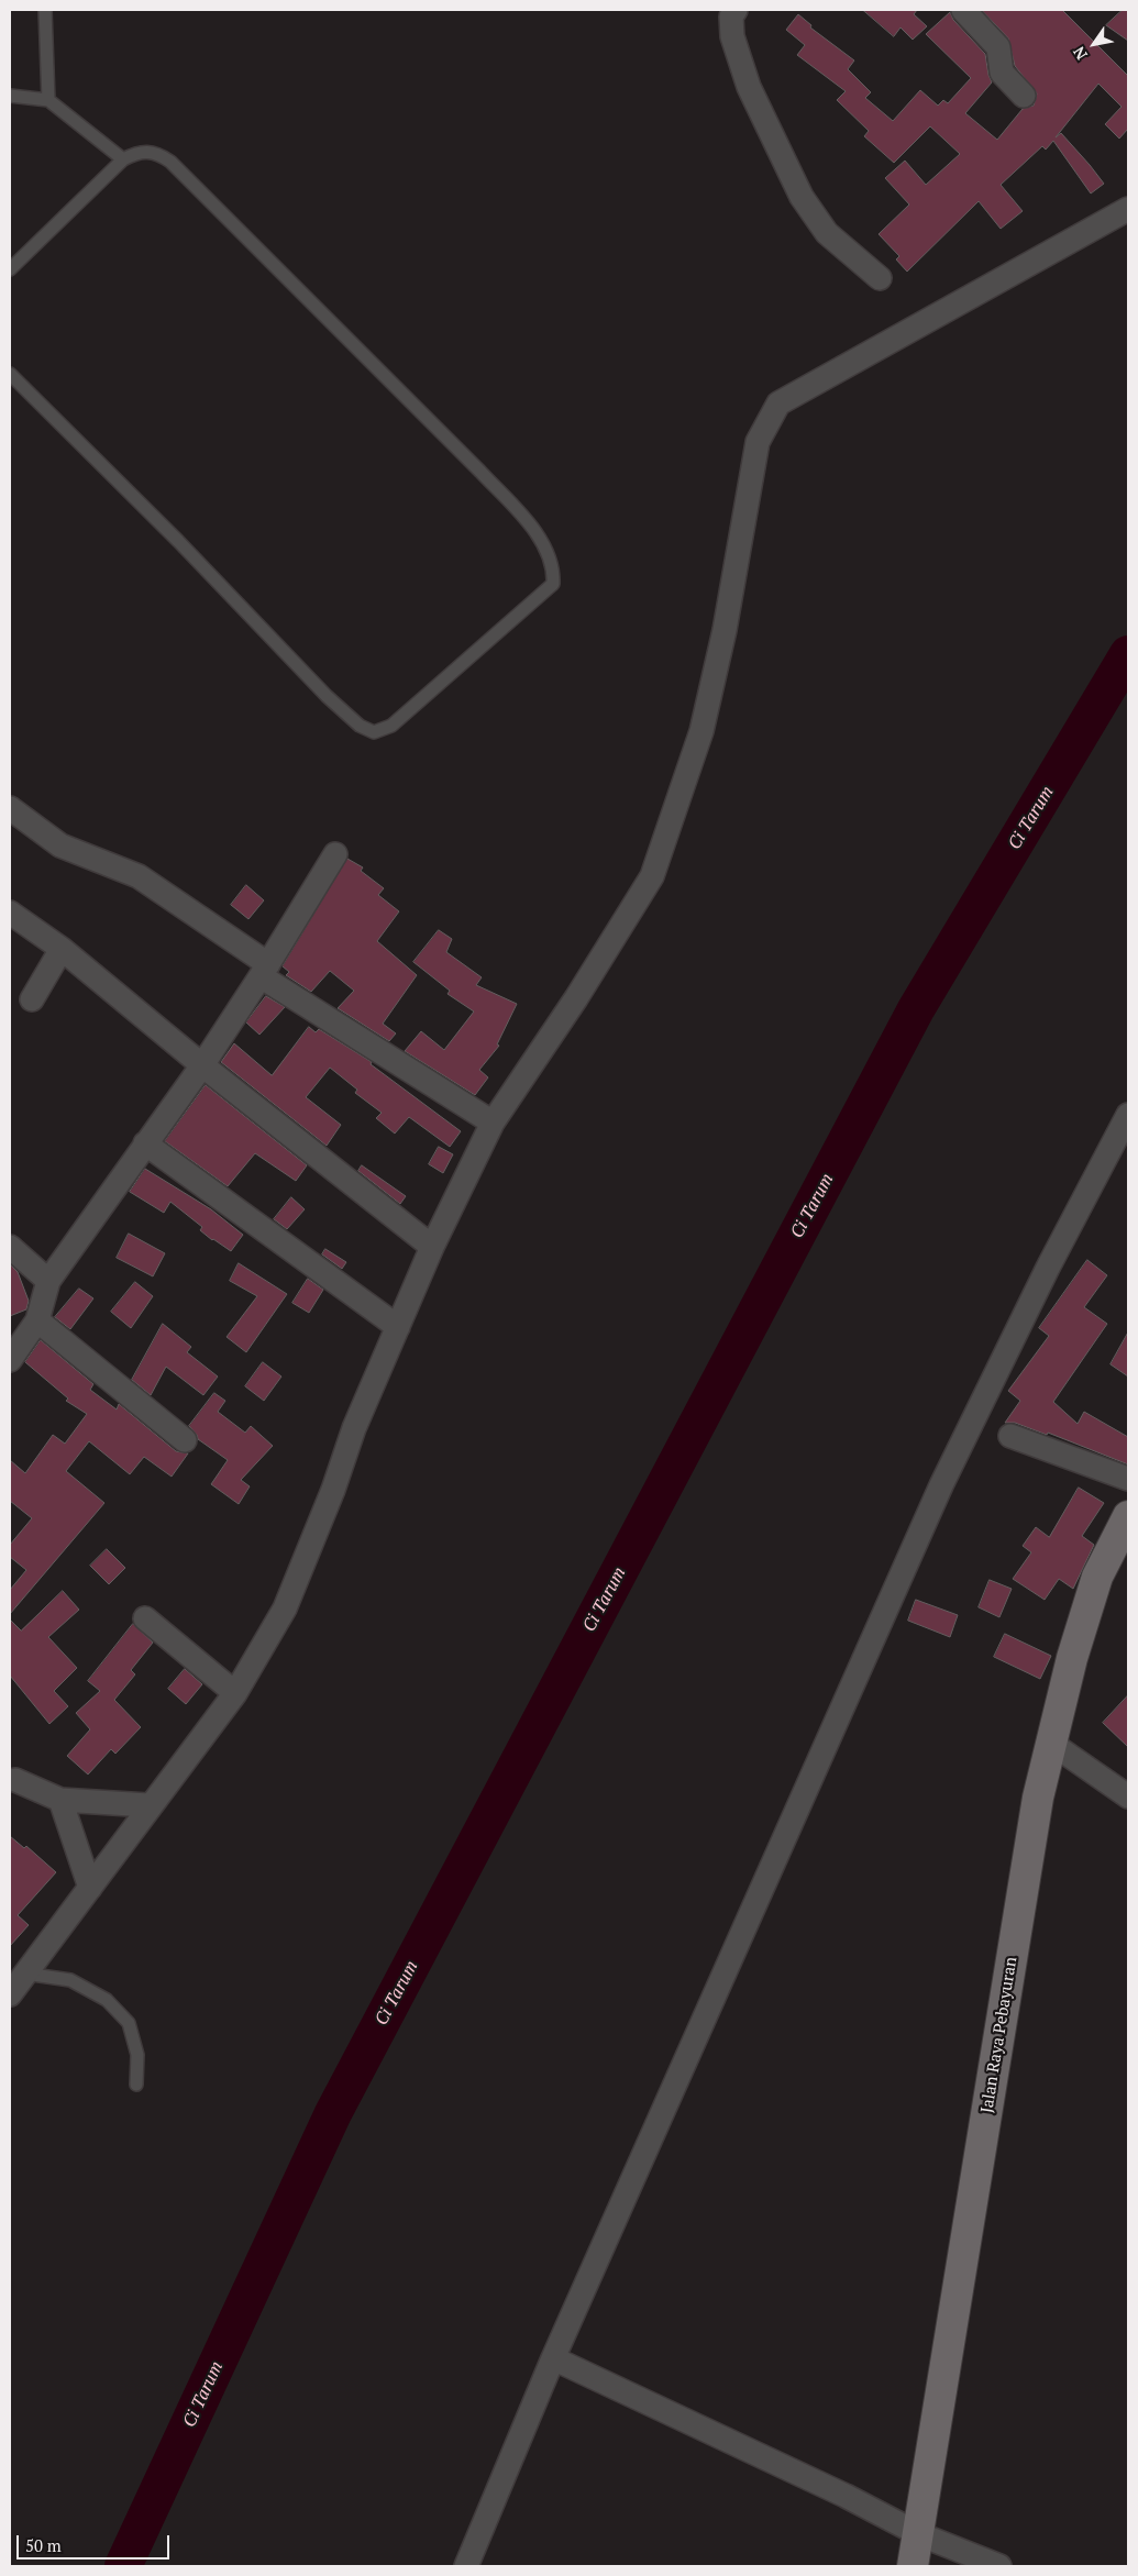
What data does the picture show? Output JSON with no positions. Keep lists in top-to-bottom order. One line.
{"streets":{"main road":["Jalan Raya Pebayuran"]},"water":["Ci Tarum"],"scale_bar":"50 m","north":"bottom left"}
